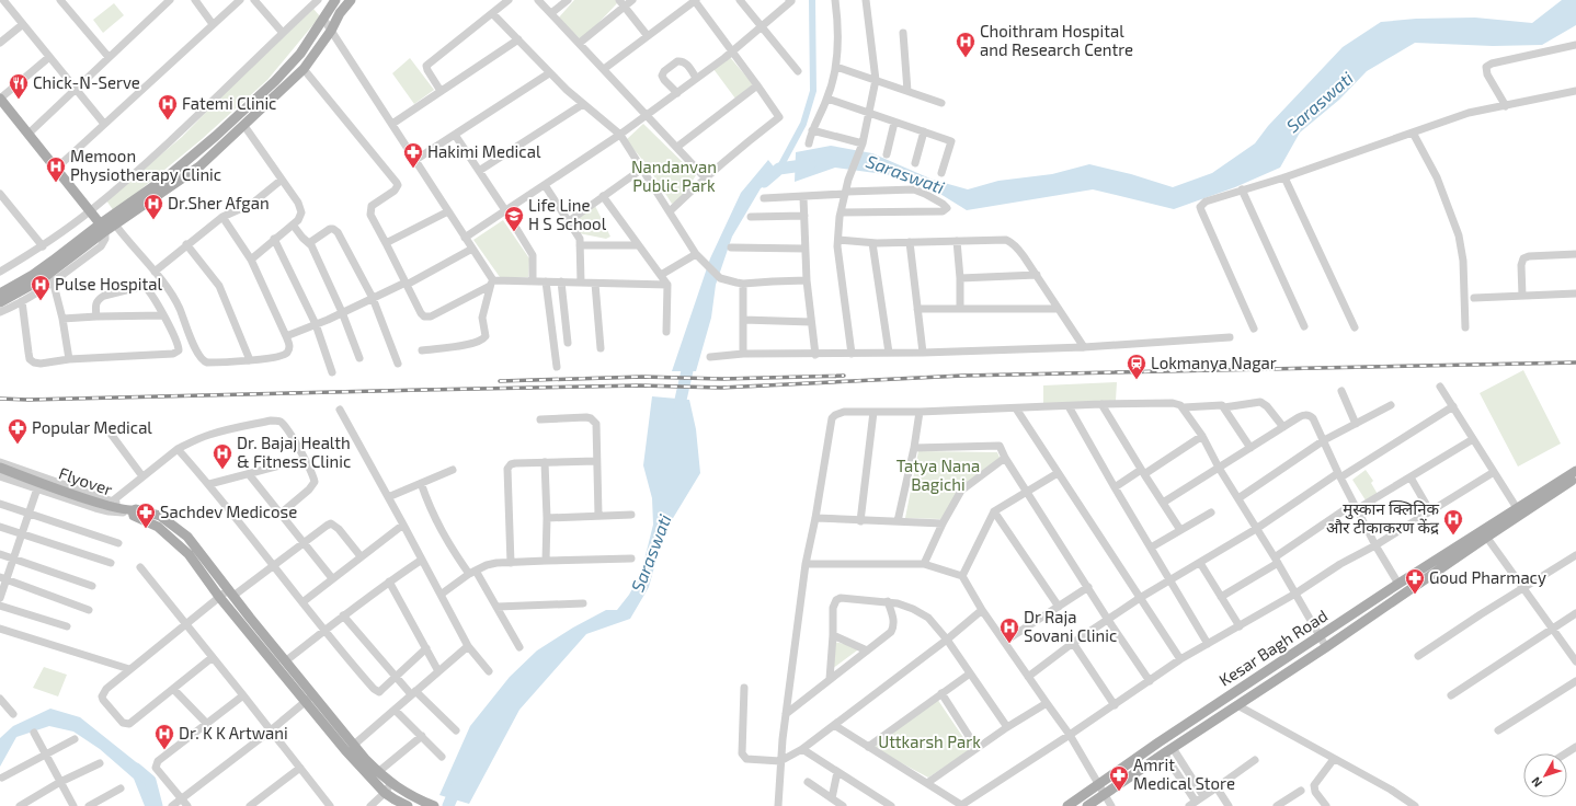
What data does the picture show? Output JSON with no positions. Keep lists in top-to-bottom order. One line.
{"streets":{"main road":["Flyover","Kesar Bagh Road"]},"water":["Saraswati"],"parks":["Nandanvan Public Park","Tatya Nana Bagichi","Uttkarsh Park"],"places":{"hospital":["Choithram Hospital and Research Centre","Fatemi Clinic","Memoon Physiotherapy Clinic","Dr.Sher Afgan","Pulse Hospital","Dr. Bajaj Health & Fitness Clinic","मुस्कान क्लिनिक और टीकाकरण केंद्र","Dr Raja Sovani Clinic","Dr. K K Artwani"],"restaurant":["Chick-N-Serve"],"pharmacy":["Hakimi Medical","Popular Medical","Sachdev Medicose","Goud Pharmacy","Amrit Medical Store"],"school or university":["Life Line H S School"],"station":["Lokmanya Nagar"]},"north":"bottom left"}
